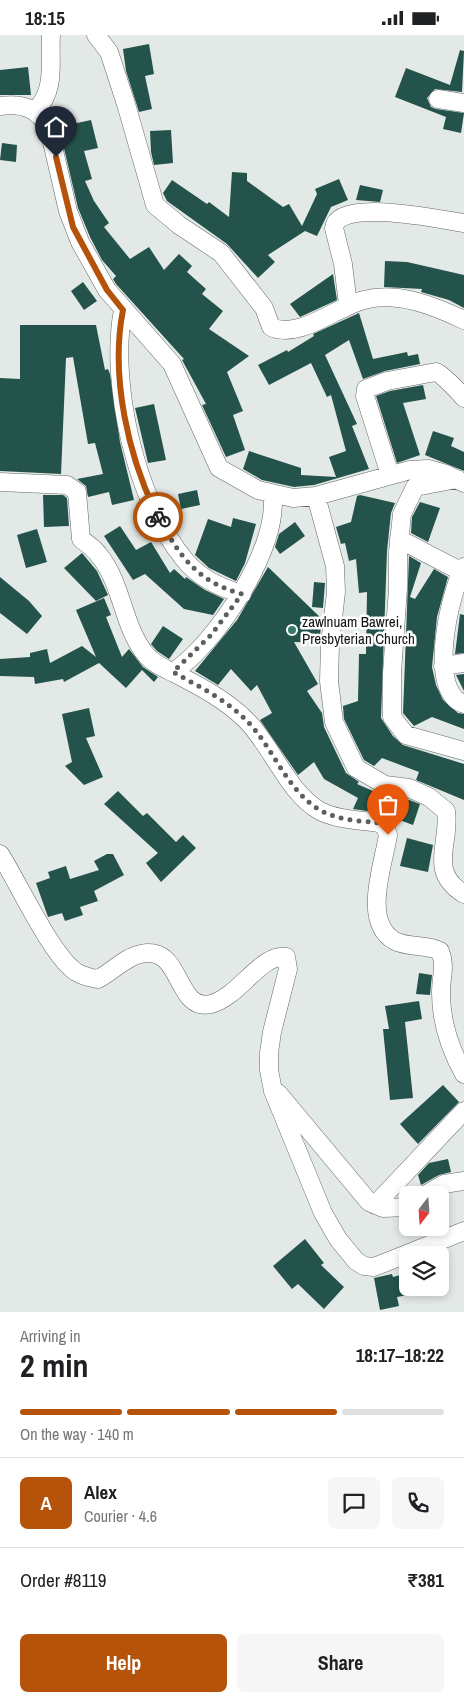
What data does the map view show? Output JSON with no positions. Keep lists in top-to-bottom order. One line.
{"places":["zawlnuam Bawrei, Presbyterian Church"],"north":"bottom","page":{"status":"18:15","heading":["2 min","Arriving in","18:17–18:22"],"panel":["Alex","Courier · 4.6","Order #8119","₹381"],"bar":"On the way · 140 m","round":"A","buttons":["Help","Share"]}}
